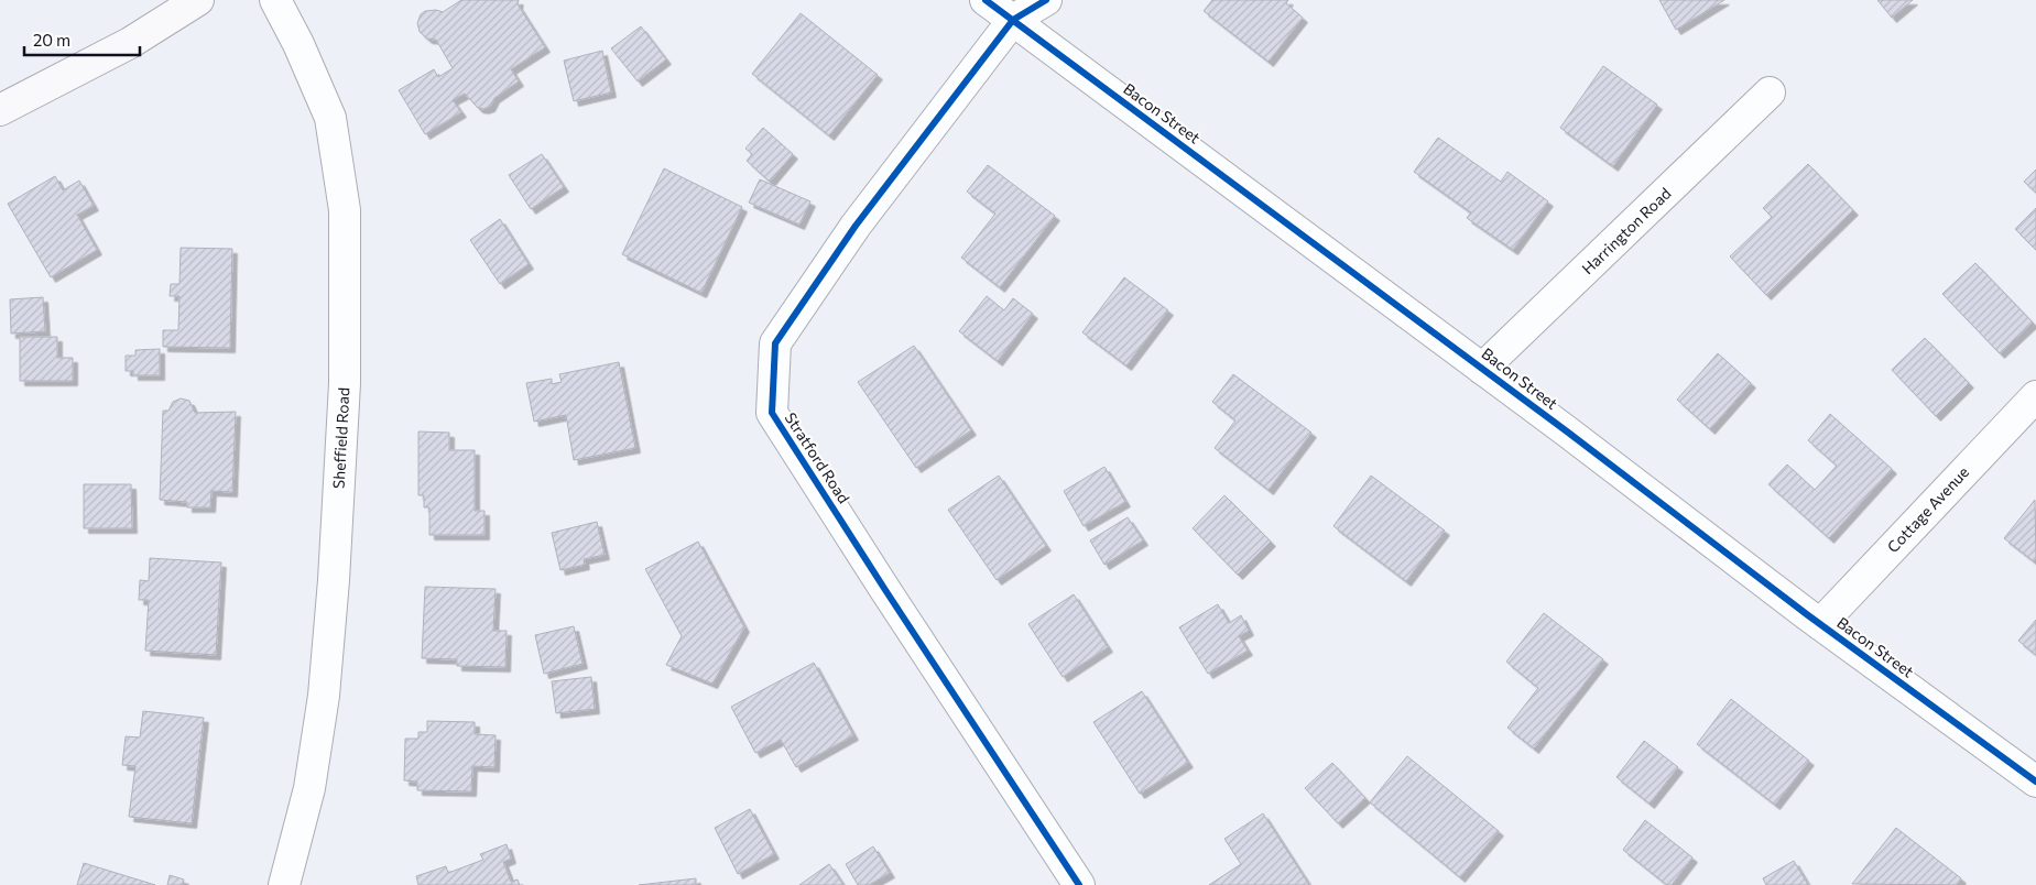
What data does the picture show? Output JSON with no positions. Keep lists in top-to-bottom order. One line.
{"streets":{"street":["Bacon Street","Harrington Road","Sheffield Road","Stratford Road","Cottage Avenue"]},"crossings":[["Bacon Street","Harrington Road"],["Bacon Street","Stratford Road"],["Bacon Street","Cottage Avenue"]],"scale_bar":"20 m"}
